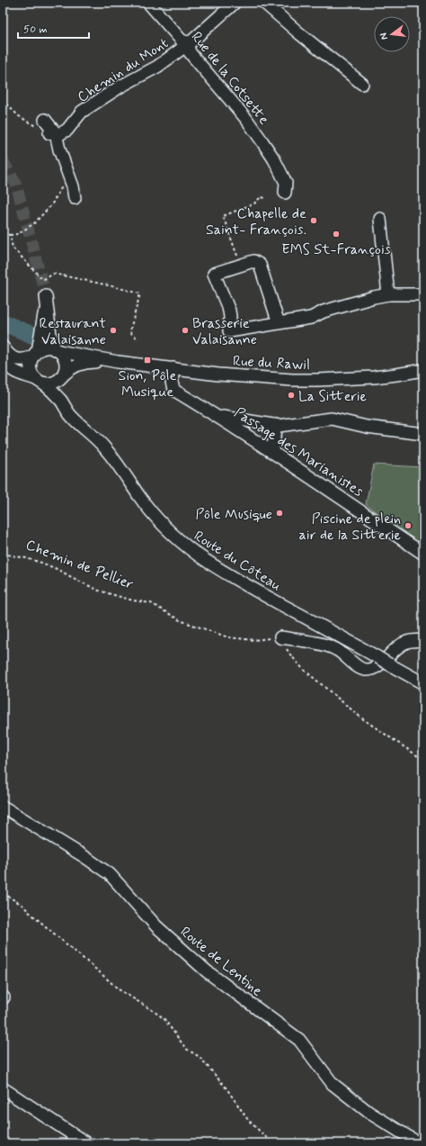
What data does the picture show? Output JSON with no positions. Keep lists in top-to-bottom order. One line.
{"streets":{"street":["Chemin du Mont","Rue de la Cotsette","Rue du Rawil","Passage des Marianistes","Route du Côteau","Route de Lentine"],"path":["Chemin de Pellier"]},"crossings":[["Chemin du Mont","Rue de la Cotsette"],["Rue du Rawil","Passage des Marianistes"],["Rue du Rawil","Route du Côteau"]],"places":{"other":["Chapelle de Saint- François.","EMS St-François","Restaurant Valaisanne","Brasserie Valaisanne","La Sitterie","Pôle Musique","Piscine de plein air de la Sitterie"],"transit":["Sion, Pôle Musique"]},"scale_bar":"50 m","north":"left"}
